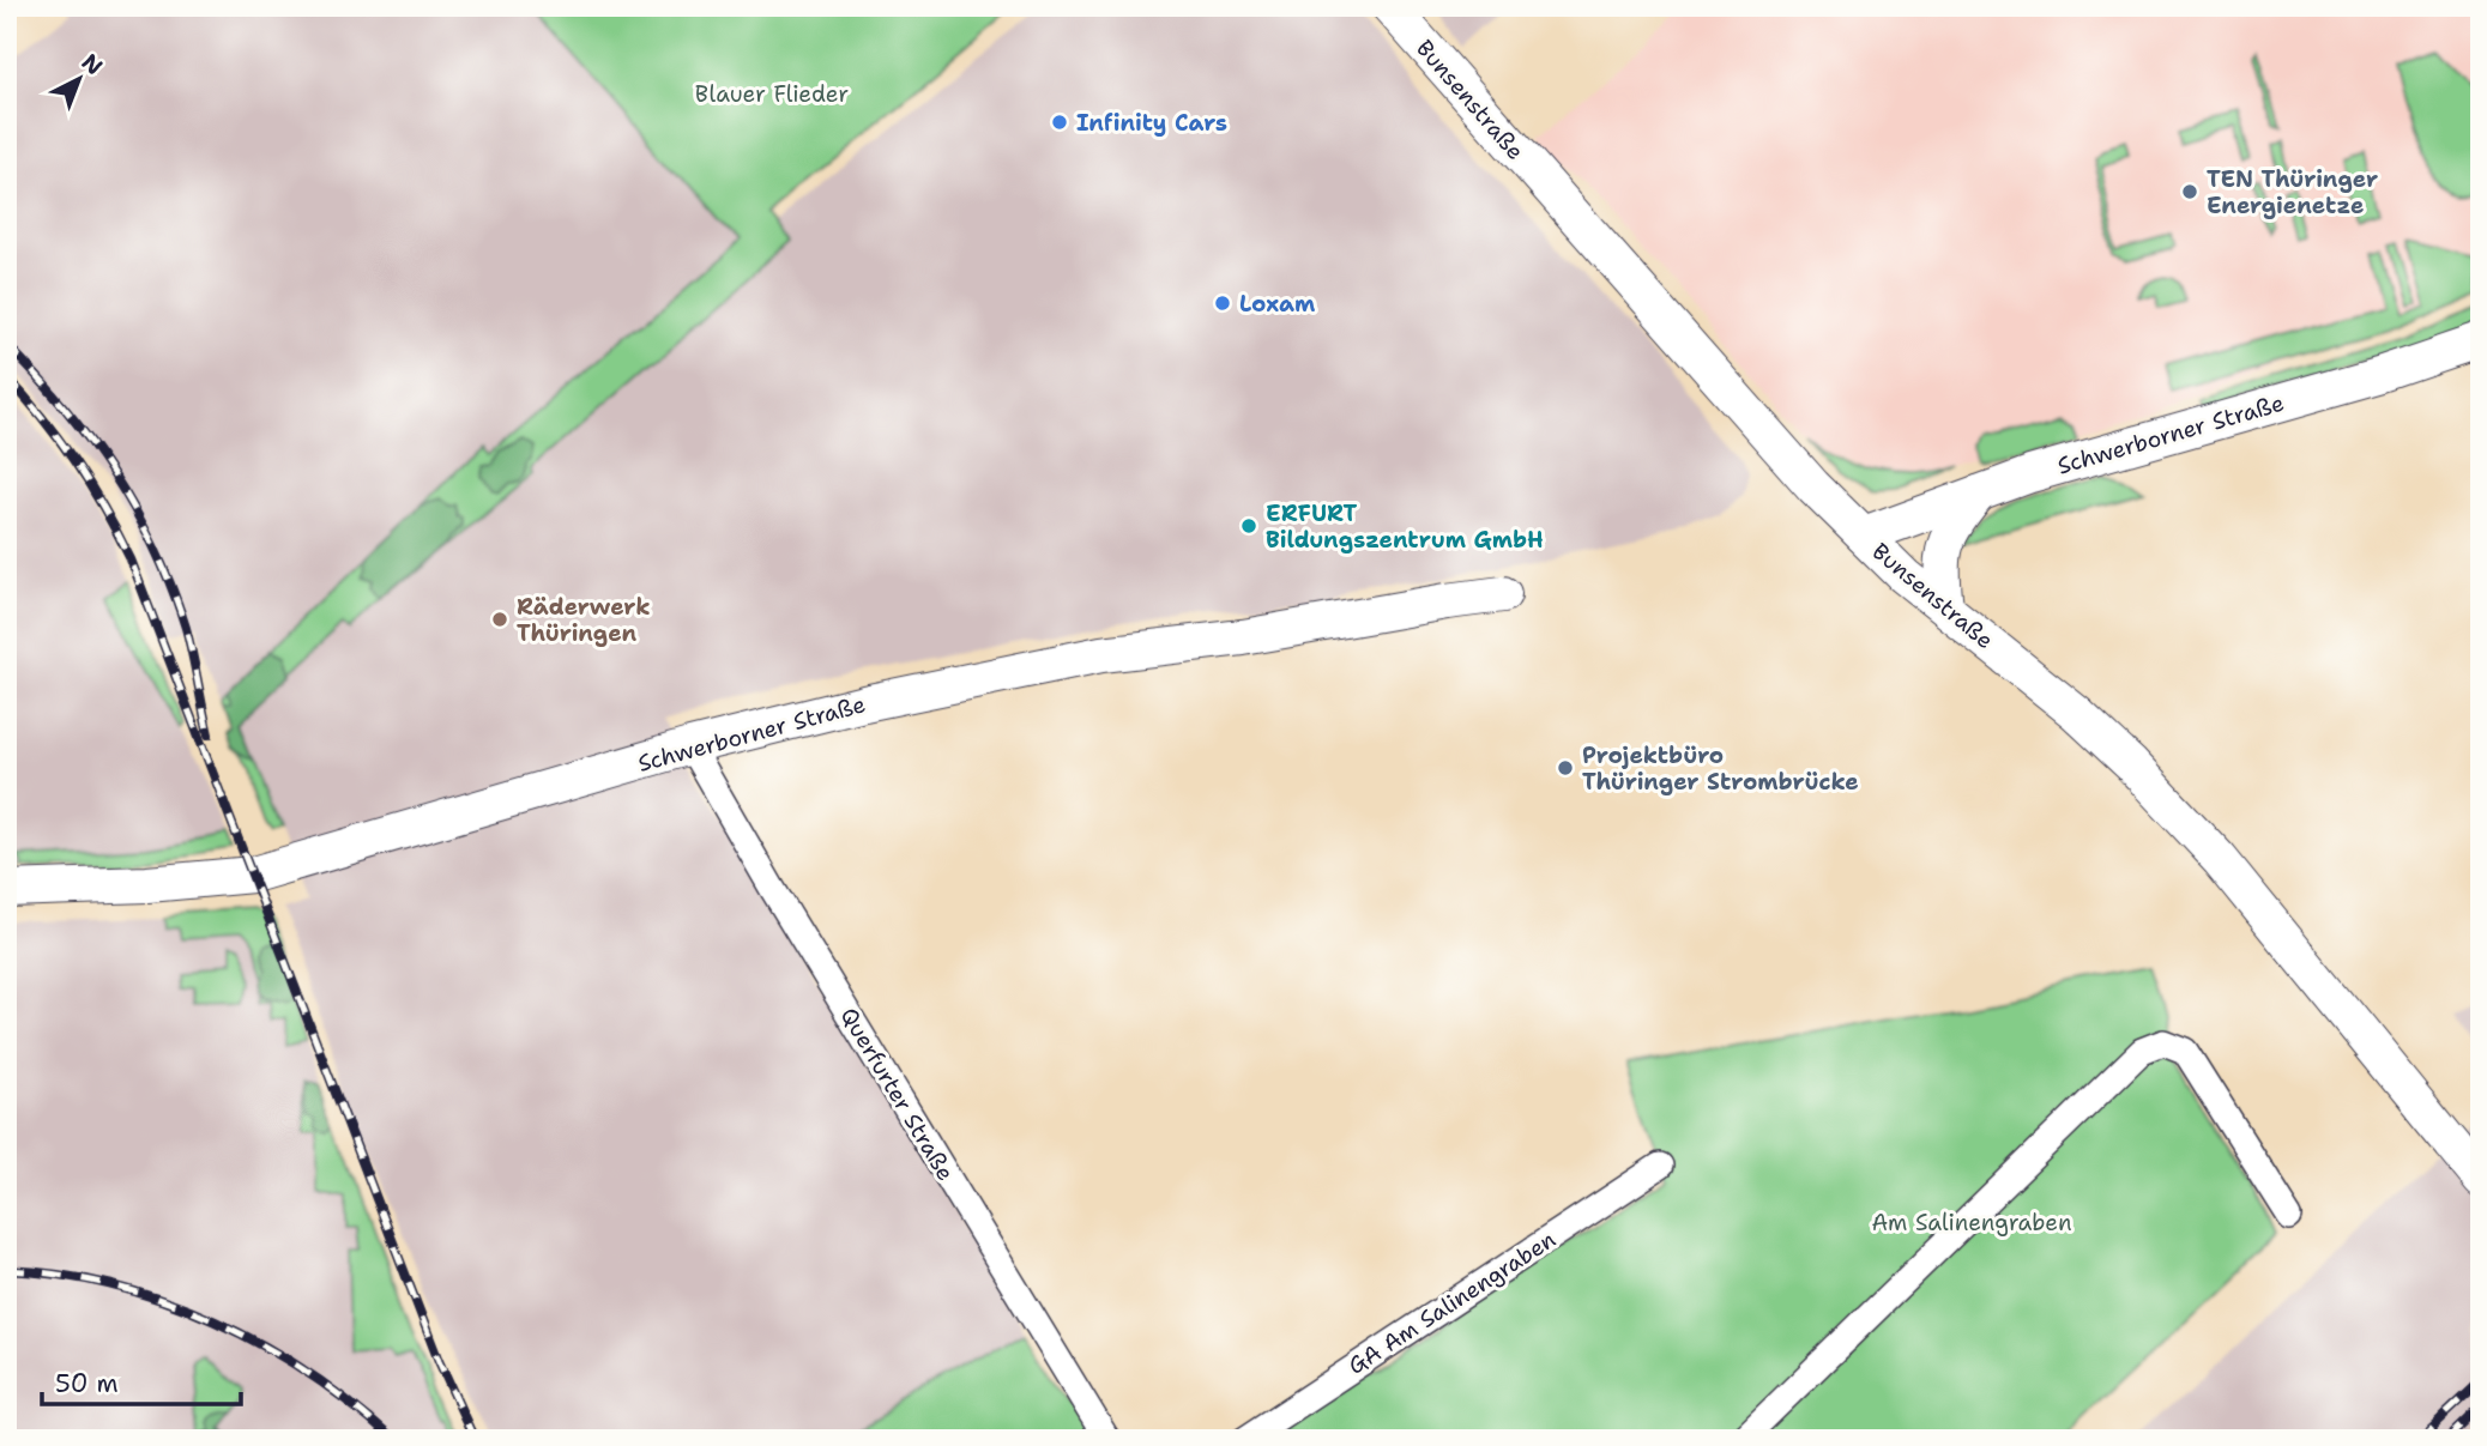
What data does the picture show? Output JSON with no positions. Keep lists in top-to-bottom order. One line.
{"streets":{"street":["Bunsenstraße","Schwerborner Straße","Querfurter Straße","GA Am Salinengraben"]},"crossings":[["Bunsenstraße","Schwerborner Straße"],["Schwerborner Straße","Querfurter Straße"]],"parks":["Blauer Flieder","Am Salinengraben"],"places":["Infinity Cars","TEN Thüringer Energienetze","Loxam","ERFURT Bildungszentrum GmbH","Räderwerk Thüringen","Projektbüro Thüringer Strombrücke"],"scale_bar":"50 m","north":"top right"}
